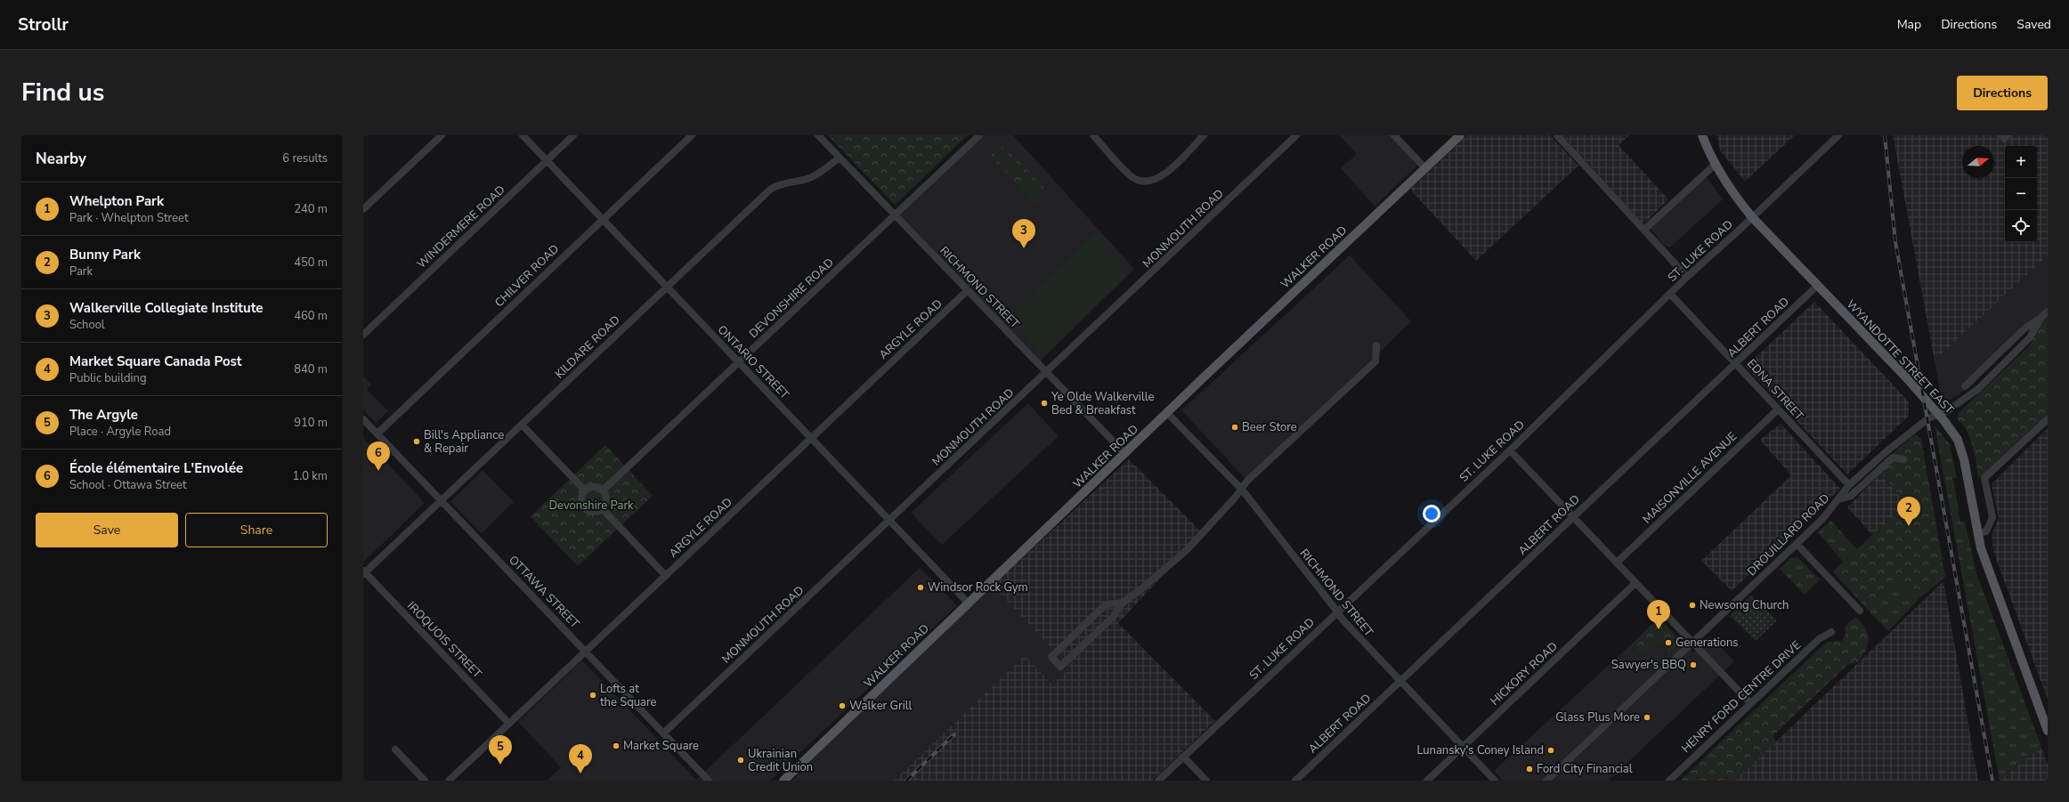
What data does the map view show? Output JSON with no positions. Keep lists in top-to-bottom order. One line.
{"streets":{"main road":["WALKER ROAD","WYANDOTTE STREET EAST"],"street":["WINDERMERE ROAD","MONMOUTH ROAD","ST. LUKE ROAD","CHILVER ROAD","RICHMOND STREET","DEVONSHIRE ROAD","ALBERT ROAD","ARGYLE ROAD","KILDARE ROAD","ONTARIO STREET","EDNA STREET","MAISONVILLE AVENUE","DROUILLARD ROAD","OTTAWA STREET","IROQUOIS STREET","HICKORY ROAD","HENRY FORD CENTRE DRIVE"]},"crossings":[["WINDERMERE ROAD","ONTARIO STREET"],["MONMOUTH ROAD","RICHMOND STREET"],["MONMOUTH ROAD","ONTARIO STREET"],["MONMOUTH ROAD","OTTAWA STREET"],["ST. LUKE ROAD","RICHMOND STREET"],["ST. LUKE ROAD","WYANDOTTE STREET EAST"],["ST. LUKE ROAD","EDNA STREET"],["WALKER ROAD","RICHMOND STREET"],["WALKER ROAD","ONTARIO STREET"],["CHILVER ROAD","ONTARIO STREET"],["CHILVER ROAD","OTTAWA STREET"],["RICHMOND STREET","DEVONSHIRE ROAD"],["RICHMOND STREET","ALBERT ROAD"],["RICHMOND STREET","ARGYLE ROAD"],["RICHMOND STREET","KILDARE ROAD"],["RICHMOND STREET","HICKORY ROAD"],["DEVONSHIRE ROAD","ONTARIO STREET"],["ALBERT ROAD","WYANDOTTE STREET EAST"],["ALBERT ROAD","EDNA STREET"],["ARGYLE ROAD","ONTARIO STREET"],["ARGYLE ROAD","OTTAWA STREET"],["ARGYLE ROAD","IROQUOIS STREET"],["KILDARE ROAD","ONTARIO STREET"],["KILDARE ROAD","OTTAWA STREET"],["KILDARE ROAD","IROQUOIS STREET"],["WYANDOTTE STREET EAST","DROUILLARD ROAD"],["EDNA STREET","MAISONVILLE AVENUE"],["EDNA STREET","DROUILLARD ROAD"]],"parks":["Devonshire Park"],"places":["Ye Olde Walkerville Bed & Breakfast","Beer Store","Bill's Appliance & Repair","Windsor Rock Gym","Newsong Church","Generations","Sawyer's BBQ","Lofts at the Square","Walker Grill","Glass Plus More","Market Square","Lunansky's Coney Island","Ukrainian Credit Union","Ford City Financial"],"north":"right","page":{"header":"Strollr","nav":["Map","Directions","Saved"],"title":"Find us","buttons":["Directions",["Save","Share"]],"heading":["Nearby","6 results"],"map_buttons":["+","−"],"list":[{"mark":"1","name":"Whelpton Park","note":"Park · Whelpton Street","value":"240 m"},{"mark":"2","name":"Bunny Park","note":"Park","value":"450 m"},{"mark":"3","name":"Walkerville Collegiate Institute","note":"School","value":"460 m"},{"mark":"4","name":"Market Square Canada Post","note":"Public building","value":"840 m"},{"mark":"5","name":"The Argyle","note":"Place · Argyle Road","value":"910 m"},{"mark":"6","name":"École élémentaire L'Envolée","note":"School · Ottawa Street","value":"1.0 km"}],"pins":["3","6","2","1","5","4"]}}
